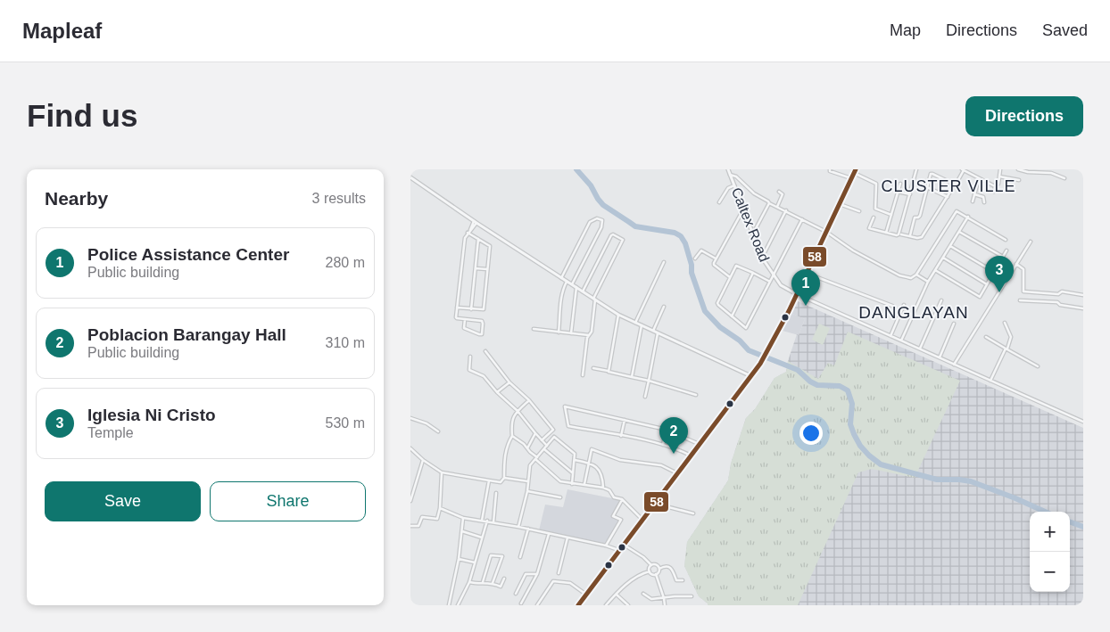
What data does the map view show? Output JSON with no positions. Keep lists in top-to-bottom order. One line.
{"streets":{"street":["Caltex Road"]},"districts":["CLUSTER VILLE","DANGLAYAN"],"lines":["transit line 58"],"page":{"header":"Mapleaf","nav":["Map","Directions","Saved"],"buttons":["Directions",["Save","Share"]],"title":"Find us","heading":["Nearby","3 results"],"list":[{"mark":"1","name":"Police Assistance Center","note":"Public building","value":"280 m"},{"mark":"2","name":"Poblacion Barangay Hall","note":"Public building","value":"310 m"},{"mark":"3","name":"Iglesia Ni Cristo","note":"Temple","value":"530 m"}],"pins":["3","1","2"],"map_buttons":["+","−"]}}
